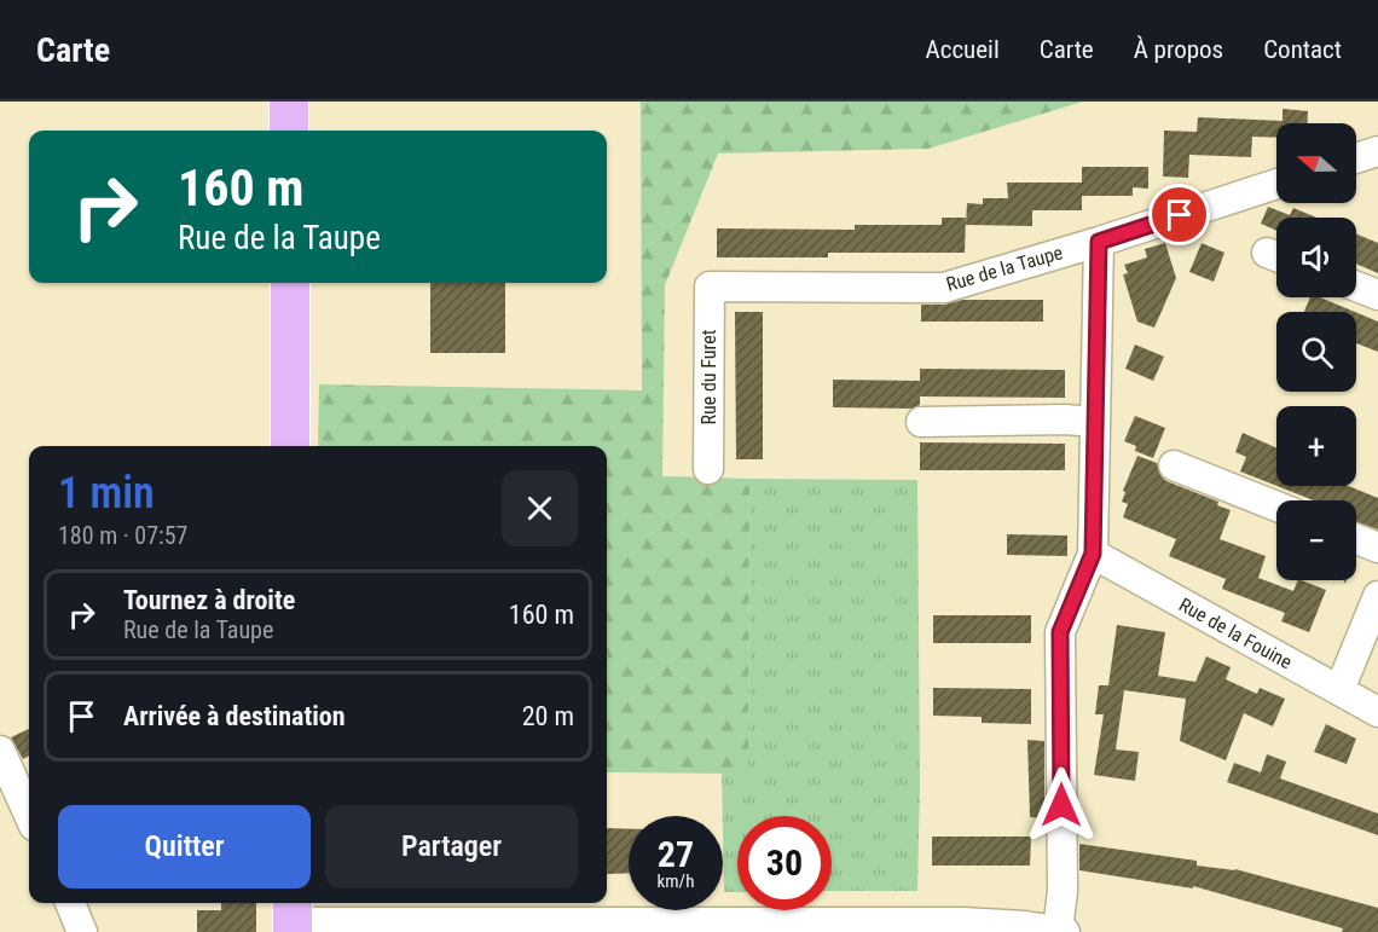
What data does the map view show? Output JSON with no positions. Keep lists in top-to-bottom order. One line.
{"streets":{"street":["Rue de la Taupe","Rue du Furet","Rue de la Fouine"]},"crossings":[["Rue de la Taupe","Rue du Furet"]],"north":"left","page":{"header":"Carte","nav":["Accueil","Carte","À propos","Contact"],"map_buttons":["+","−"],"turn":["160 m","Rue de la Taupe"],"heading":["1 min","180 m · 07:57"],"list":[{"name":"Tournez à droite","note":"Rue de la Taupe","value":"160 m"},{"name":"Arrivée à destination","value":"20 m"}],"buttons":["Quitter","Partager"],"speed":"27 km/h","limit":"30"}}
